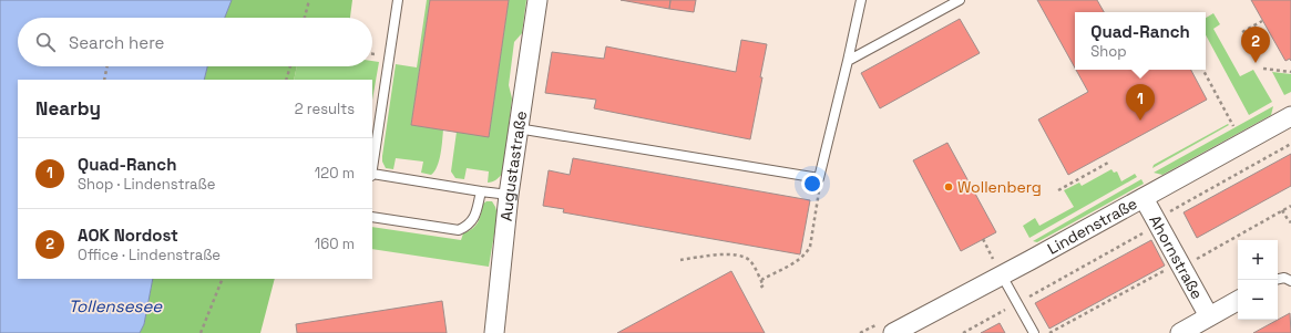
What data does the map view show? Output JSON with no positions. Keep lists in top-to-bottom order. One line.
{"streets":{"street":["Augustastraße","Lindenstraße","Ahornstraße"]},"crossings":[["Lindenstraße","Ahornstraße"]],"water":["Tollensesee"],"places":["Wollenberg"],"page":{"popup":["Quad-Ranch","Shop"],"search":"Search here","pins":["2","1"],"heading":["Nearby","2 results"],"list":[{"mark":"1","name":"Quad-Ranch","note":"Shop · Lindenstraße","value":"120 m"},{"mark":"2","name":"AOK Nordost","note":"Office · Lindenstraße","value":"160 m"}],"map_buttons":["+","−"]}}
